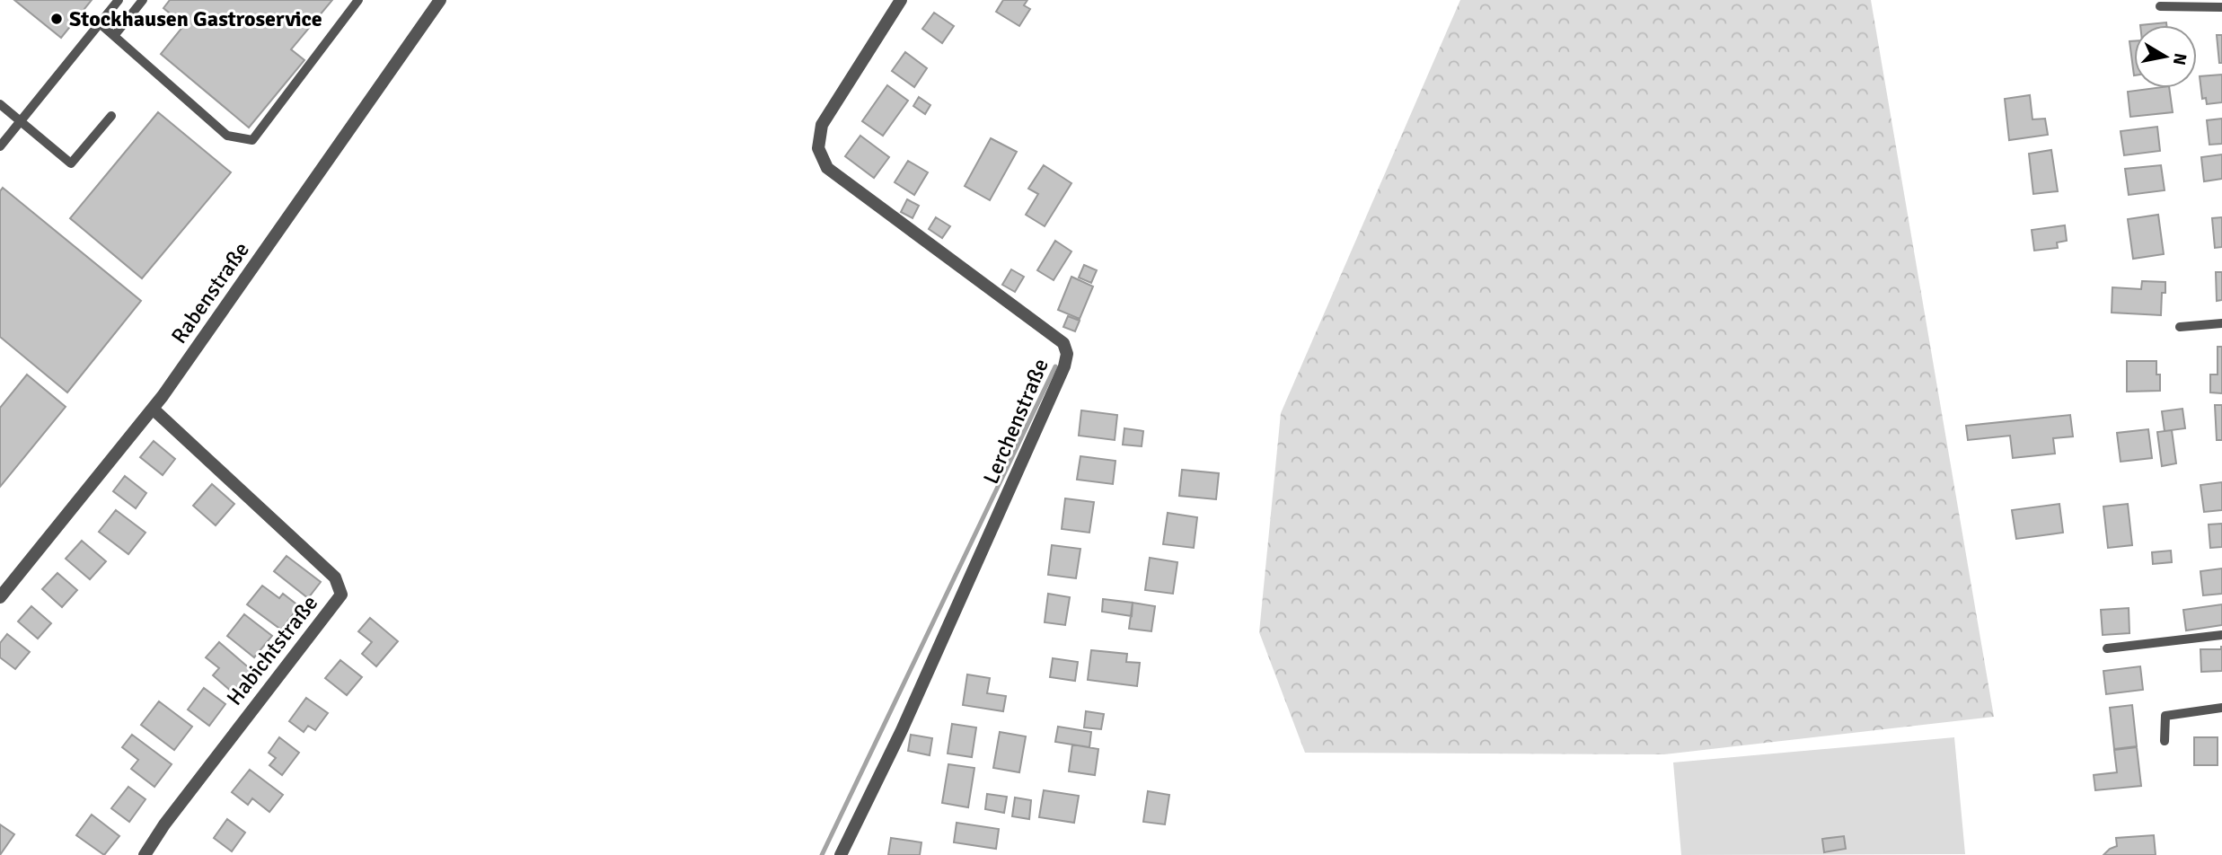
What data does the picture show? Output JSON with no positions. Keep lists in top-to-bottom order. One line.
{"streets":{"street":["Rabenstraße","Lerchenstraße","Habichtstraße"]},"crossings":[["Rabenstraße","Habichtstraße"]],"places":["Stockhausen Gastroservice"],"north":"right"}
